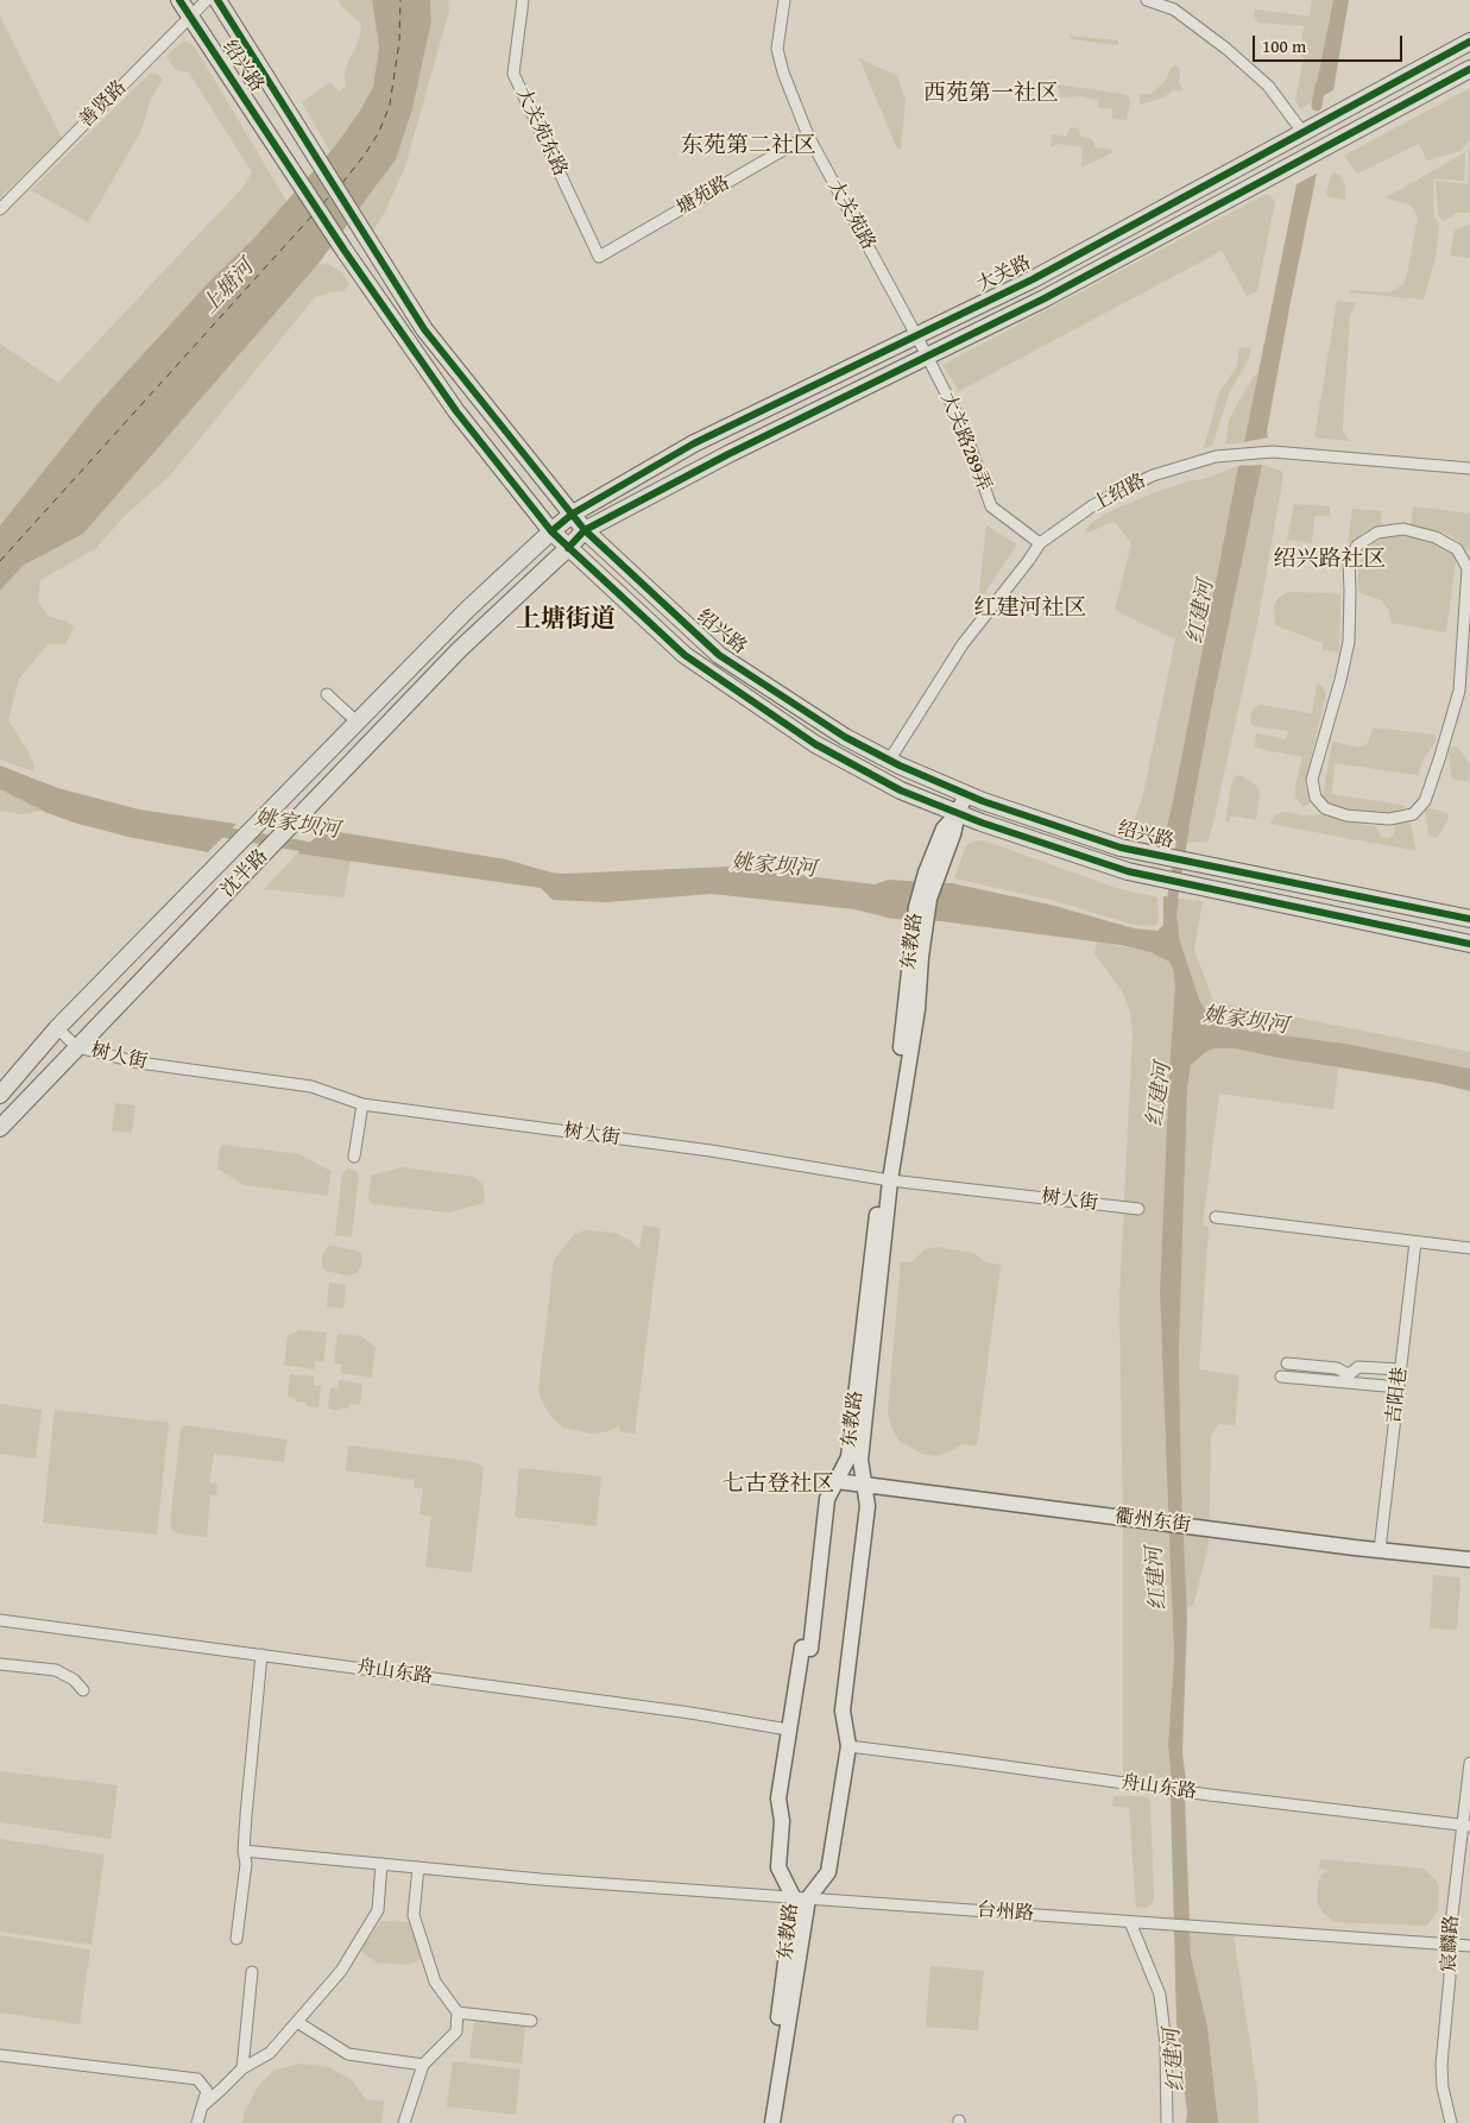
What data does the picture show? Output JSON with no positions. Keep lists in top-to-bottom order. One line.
{"streets":{"main road":["绍兴路","大关路","沈半路"],"street":["善贤路","大关苑东路","塘苑路","大关苑路","大关路289弄","上绍路","东教路","树人街","吉阳巷","衢州东街","舟山东路","台州路","宸麟路"]},"crossings":[["绍兴路","善贤路"],["绍兴路","大关路"],["绍兴路","上绍路"],["绍兴路","沈半路"],["绍兴路","东教路"],["大关苑东路","塘苑路"],["塘苑路","大关苑路"],["大关苑路","大关路"],["大关苑路","大关路289弄"],["大关路","大关路289弄"],["大关路","沈半路"],["大关路289弄","上绍路"],["沈半路","树人街"],["东教路","树人街"],["东教路","衢州东街"],["东教路","舟山东路"],["东教路","台州路"],["吉阳巷","衢州东街"],["舟山东路","宸麟路"],["台州路","宸麟路"]],"districts":["西苑第一社区","东苑第二社区","绍兴路社区","红建河社区","上塘街道","七古登社区"],"water":["上塘河","红建河","姚家坝河"],"scale_bar":"100 m"}
